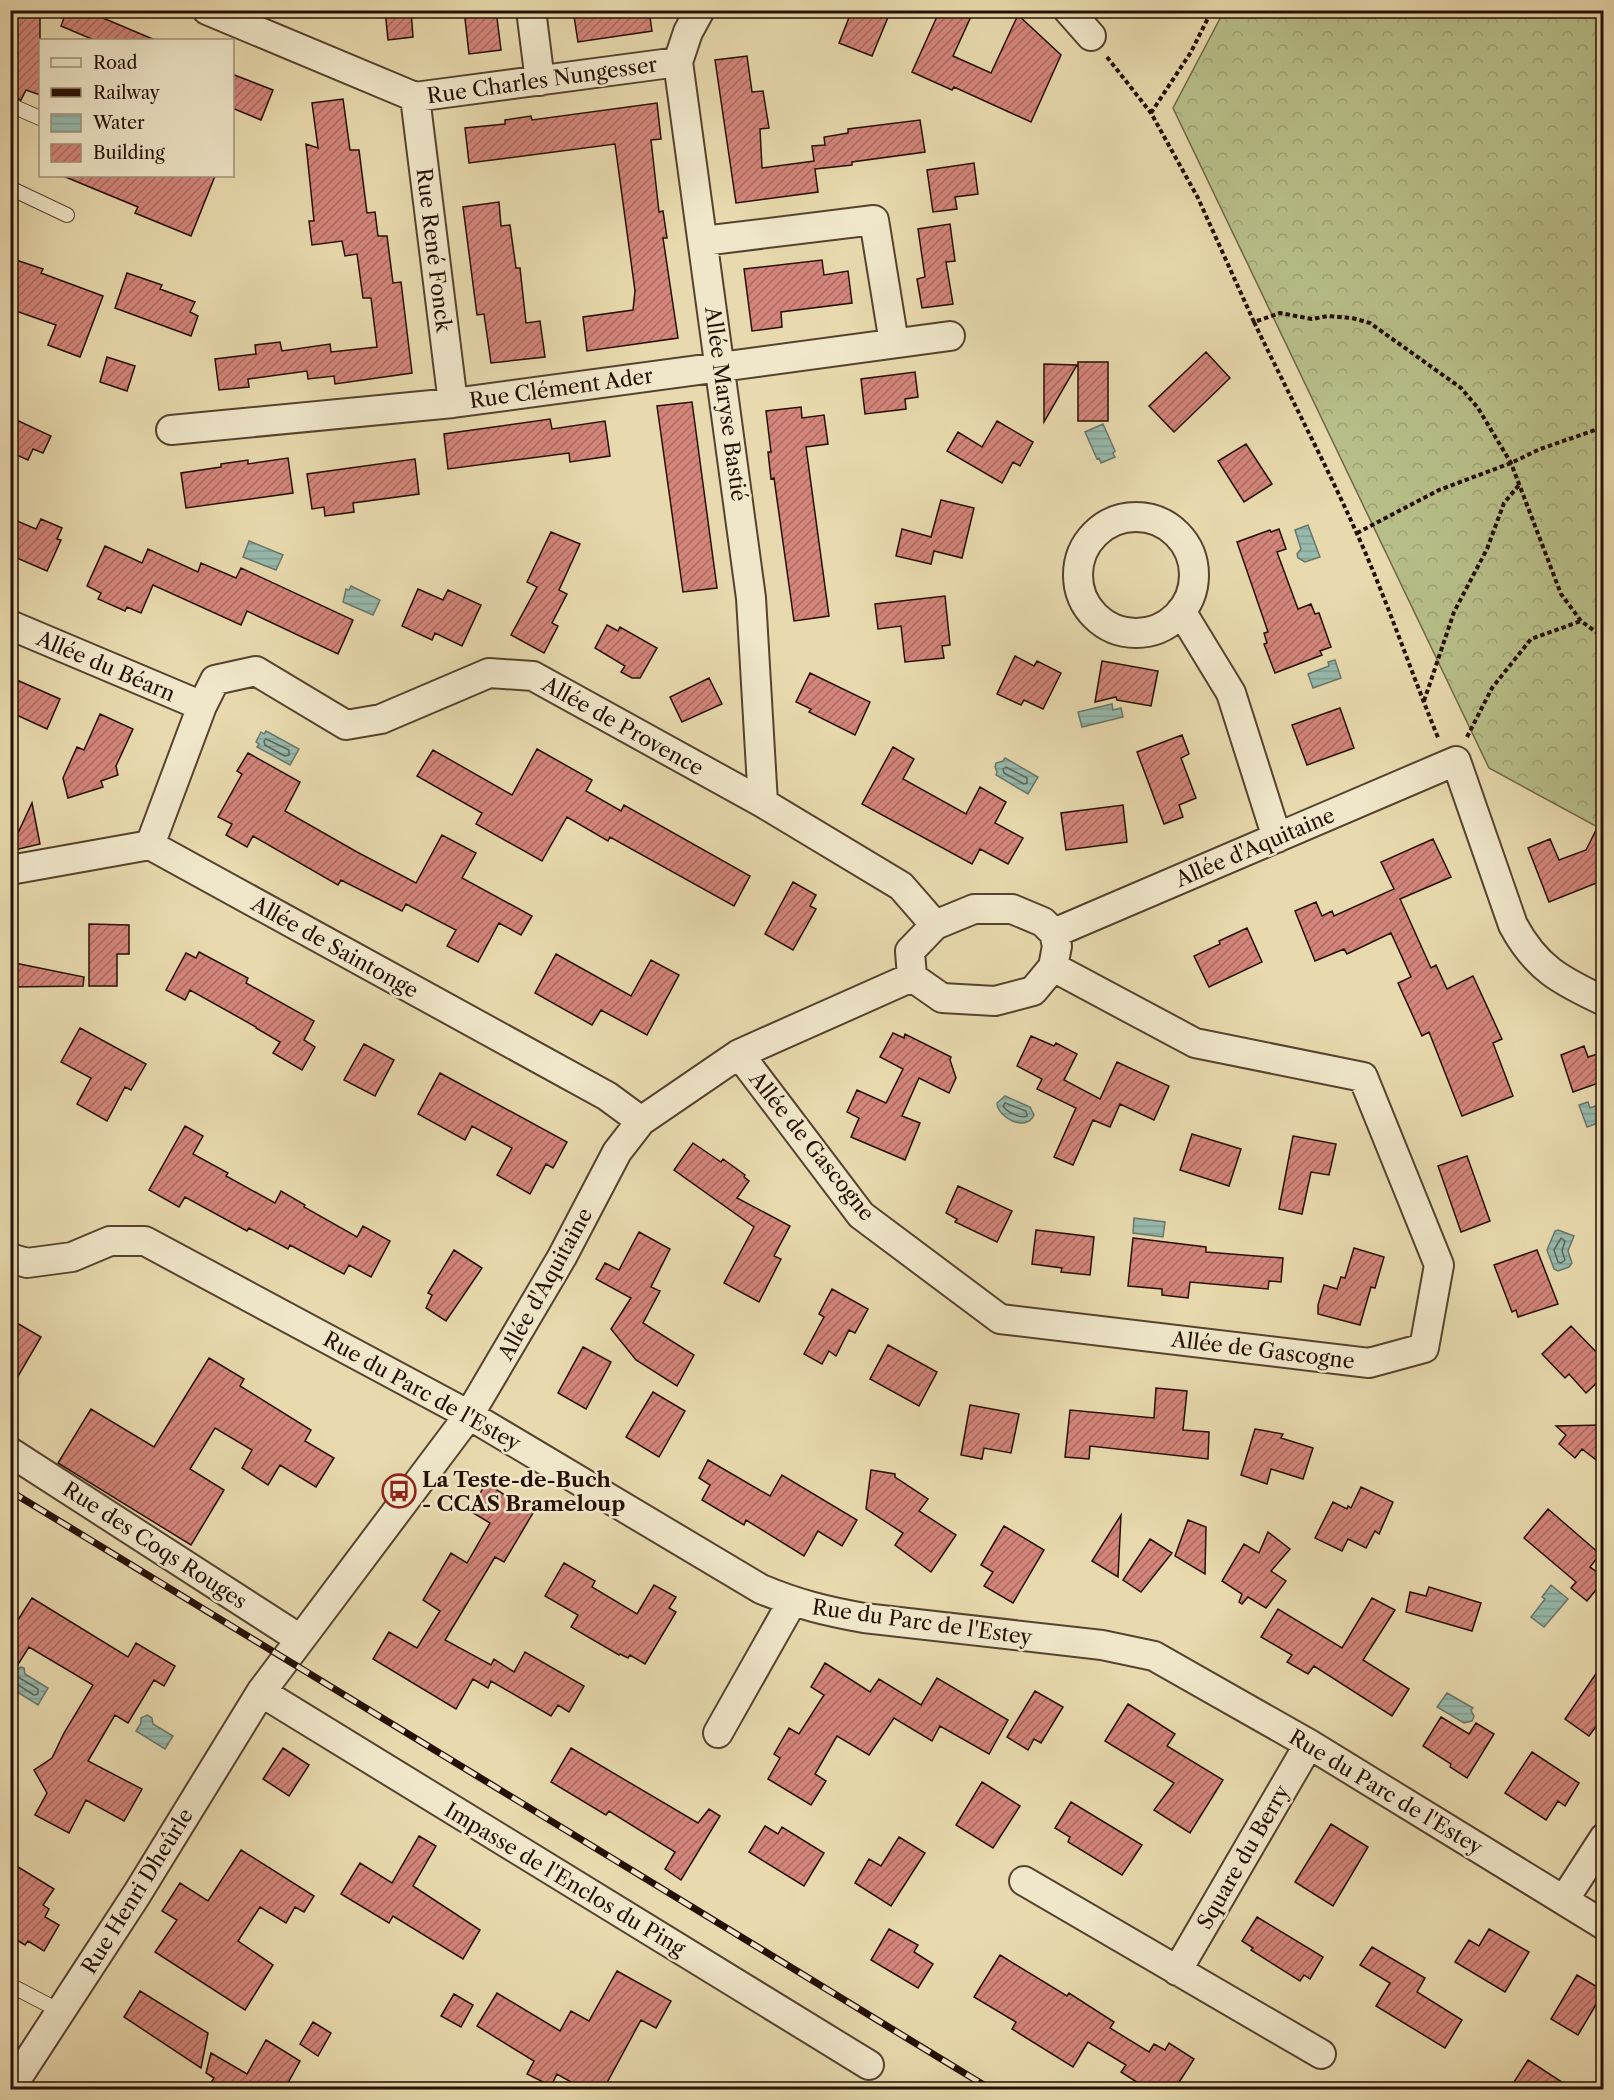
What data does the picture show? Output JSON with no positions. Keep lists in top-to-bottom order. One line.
{"streets":{"street":["Rue Charles Nungesser","Rue René Fonck","Rue Clément Ader","Allée Maryse Bastié","Allée du Béarn","Allée de Provence","Allée d'Aquitaine","Allée de Saintonge","Allée de Gascogne","Rue du Parc de l'Estey","Rue des Coqs Rouges","Square du Berry","Impasse de l'Enclos du Ping","Rue Henri Dheûrle"]},"crossings":[["Rue Charles Nungesser","Rue René Fonck"],["Rue Charles Nungesser","Allée Maryse Bastié"],["Rue René Fonck","Rue Clément Ader"],["Rue Clément Ader","Allée Maryse Bastié"],["Allée Maryse Bastié","Allée de Provence"],["Allée du Béarn","Allée de Provence"],["Allée de Provence","Allée d'Aquitaine"],["Allée de Provence","Allée de Saintonge"],["Allée de Provence","Allée de Gascogne"],["Allée d'Aquitaine","Allée de Saintonge"],["Allée d'Aquitaine","Allée de Gascogne"],["Allée d'Aquitaine","Rue du Parc de l'Estey"],["Allée d'Aquitaine","Rue des Coqs Rouges"],["Allée d'Aquitaine","Impasse de l'Enclos du Ping"],["Allée d'Aquitaine","Rue Henri Dheûrle"],["Rue du Parc de l'Estey","Square du Berry"],["Impasse de l'Enclos du Ping","Rue Henri Dheûrle"]],"places":{"bus stop":["La Teste-de-Buch - CCAS Brameloup"]},"legend":["Road","Railway","Water","Building"]}
